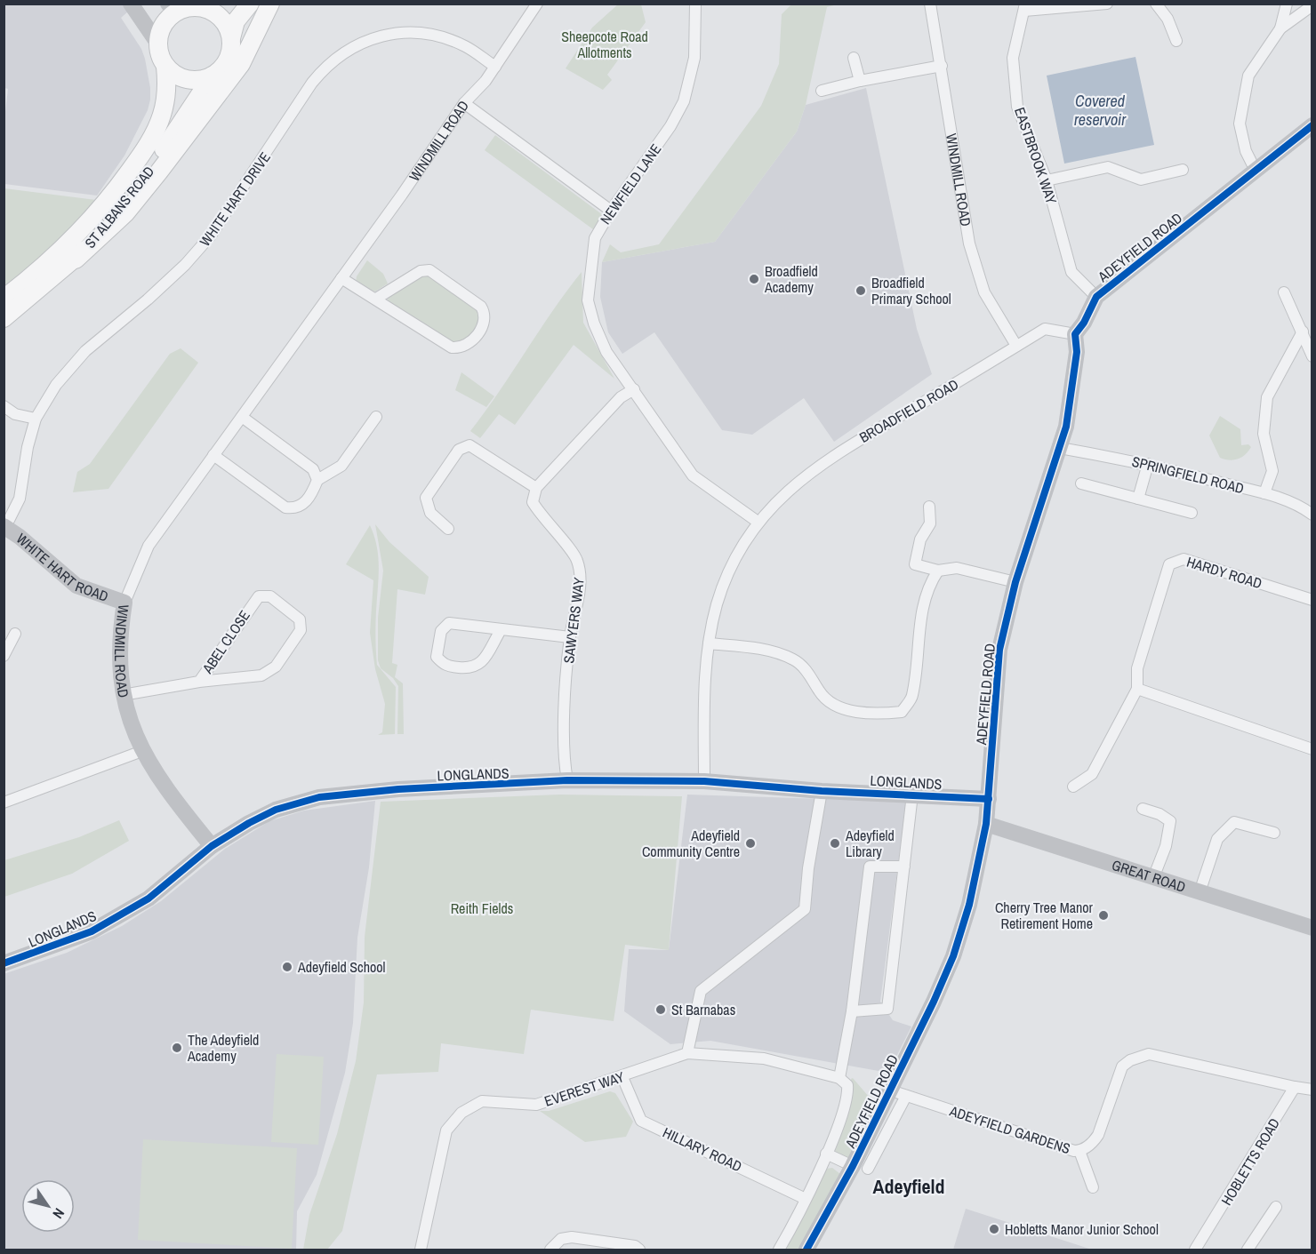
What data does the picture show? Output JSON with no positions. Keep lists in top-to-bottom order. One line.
{"streets":{"main road":["ST ALBANS ROAD"],"street":["WINDMILL ROAD","EASTBROOK WAY","NEWFIELD LANE","WHITE HART DRIVE","ADEYFIELD ROAD","BROADFIELD ROAD","SPRINGFIELD ROAD","WHITE HART ROAD","HARDY ROAD","SAWYERS WAY","ABEL CLOSE","LONGLANDS","GREAT ROAD","EVEREST WAY","ADEYFIELD GARDENS","HILLARY ROAD","HOBLETTS ROAD"]},"crossings":[["WINDMILL ROAD","WHITE HART DRIVE"],["WINDMILL ROAD","BROADFIELD ROAD"],["WINDMILL ROAD","WHITE HART ROAD"],["WINDMILL ROAD","ABEL CLOSE"],["WINDMILL ROAD","LONGLANDS"],["EASTBROOK WAY","ADEYFIELD ROAD"],["WHITE HART DRIVE","WHITE HART ROAD"],["ADEYFIELD ROAD","BROADFIELD ROAD"],["ADEYFIELD ROAD","SPRINGFIELD ROAD"],["ADEYFIELD ROAD","LONGLANDS"],["ADEYFIELD ROAD","GREAT ROAD"],["ADEYFIELD ROAD","ADEYFIELD GARDENS"],["BROADFIELD ROAD","LONGLANDS"],["SAWYERS WAY","LONGLANDS"],["EVEREST WAY","HILLARY ROAD"],["ADEYFIELD GARDENS","HOBLETTS ROAD"]],"districts":["Adeyfield"],"water":["Covered reservoir"],"parks":["Sheepcote Road Allotments","Reith Fields"],"places":["Broadfield Academy","Broadfield Primary School","Adeyfield Community Centre","Adeyfield Library","Cherry Tree Manor Retirement Home","Adeyfield School","St Barnabas","The Adeyfield Academy","Hobletts Manor Junior School"],"north":"bottom right"}
